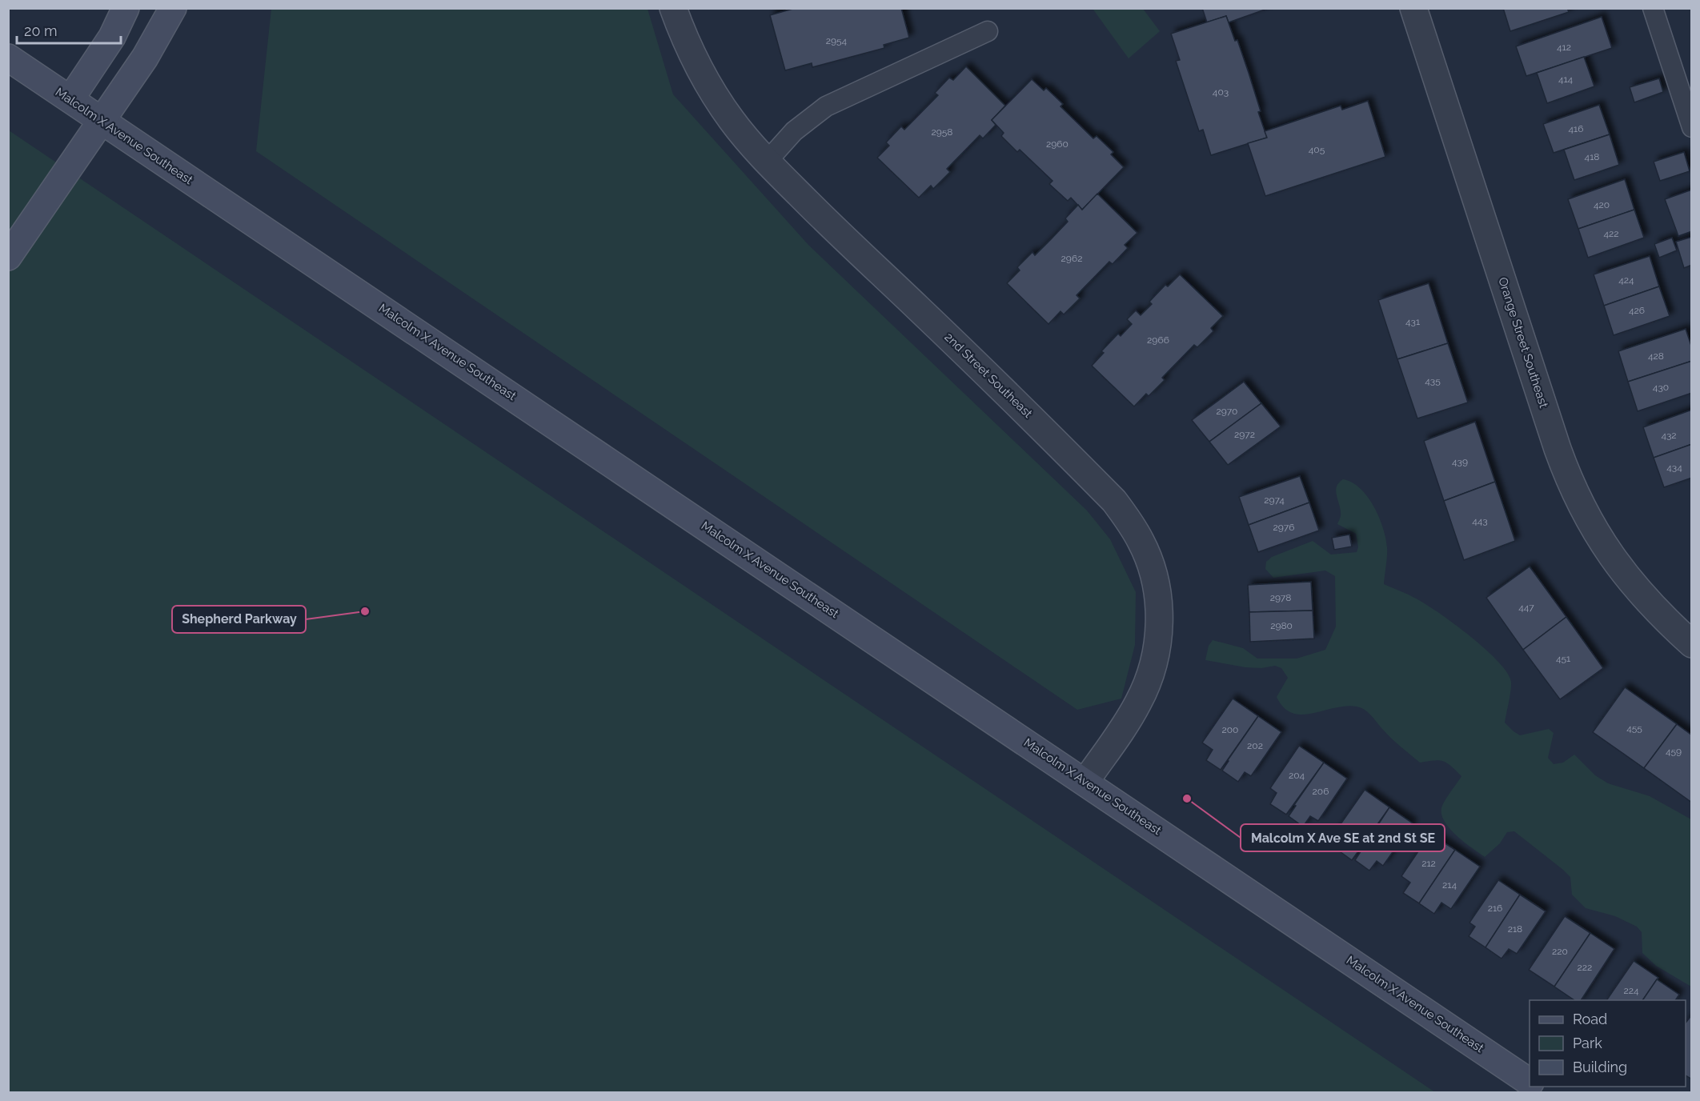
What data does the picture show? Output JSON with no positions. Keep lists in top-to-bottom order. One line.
{"streets":{"main road":["Malcolm X Avenue Southeast"],"street":["Orange Street Southeast","2nd Street Southeast"]},"crossings":[["Malcolm X Avenue Southeast","2nd Street Southeast"]],"places":["Shepherd Parkway","Malcolm X Ave SE at 2nd St SE"],"house_numbers":["2954","412","414","403","416","2958","2960","405","418","420","422","2962","424","426","431","2966","428","435","430","2970","2972","432","439","434","2974","443","2976","2978","447","2980","451","455","200","202","459","204","206","212","214","216","218","220","222","224"],"legend":["Road","Park","Building"],"scale_bar":"20 m"}
